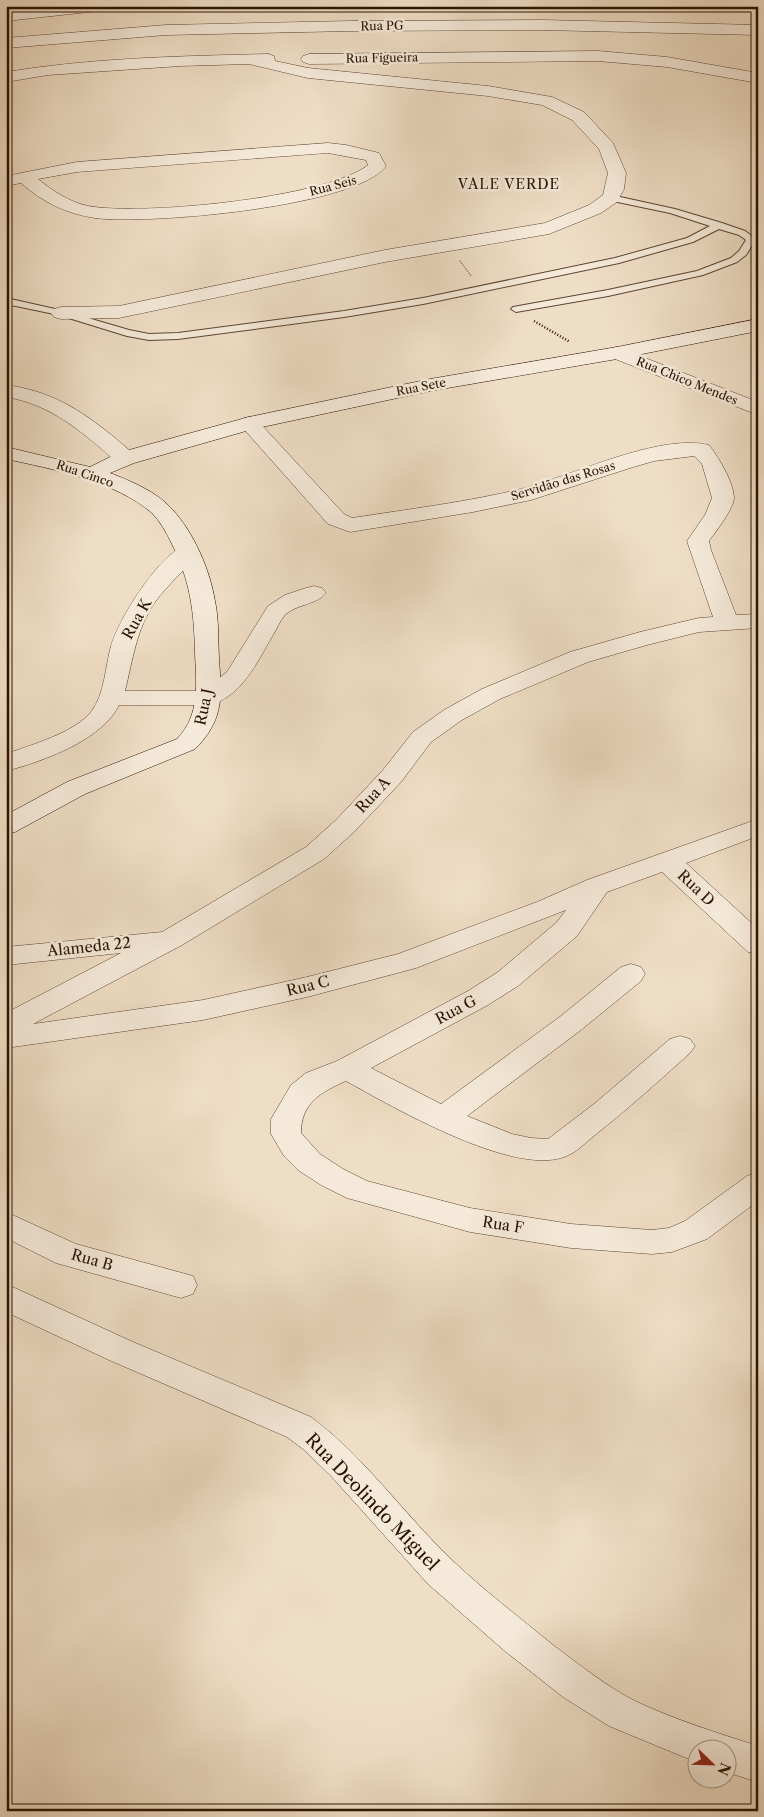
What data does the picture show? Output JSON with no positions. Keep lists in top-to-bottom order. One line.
{"streets":{"street":["Rua PG","Rua Figueira","Rua Seis","Rua Chico Mendes","Rua Sete","Rua Cinco","Servidão das Rosas","Rua K","Rua J","Rua A","Rua D","Alameda 22","Rua C","Rua G","Rua F","Rua B","Rua Deolindo Miguel"]},"crossings":[["Rua Chico Mendes","Rua Sete"],["Rua Sete","Rua Cinco"],["Rua Sete","Servidão das Rosas"],["Rua Cinco","Rua J"],["Servidão das Rosas","Rua A"],["Rua K","Rua J"],["Rua A","Alameda 22"],["Rua D","Rua C"],["Rua D","Rua G"],["Rua C","Rua G"],["Rua G","Rua F"]],"districts":["VALE VERDE"],"north":"bottom right"}
